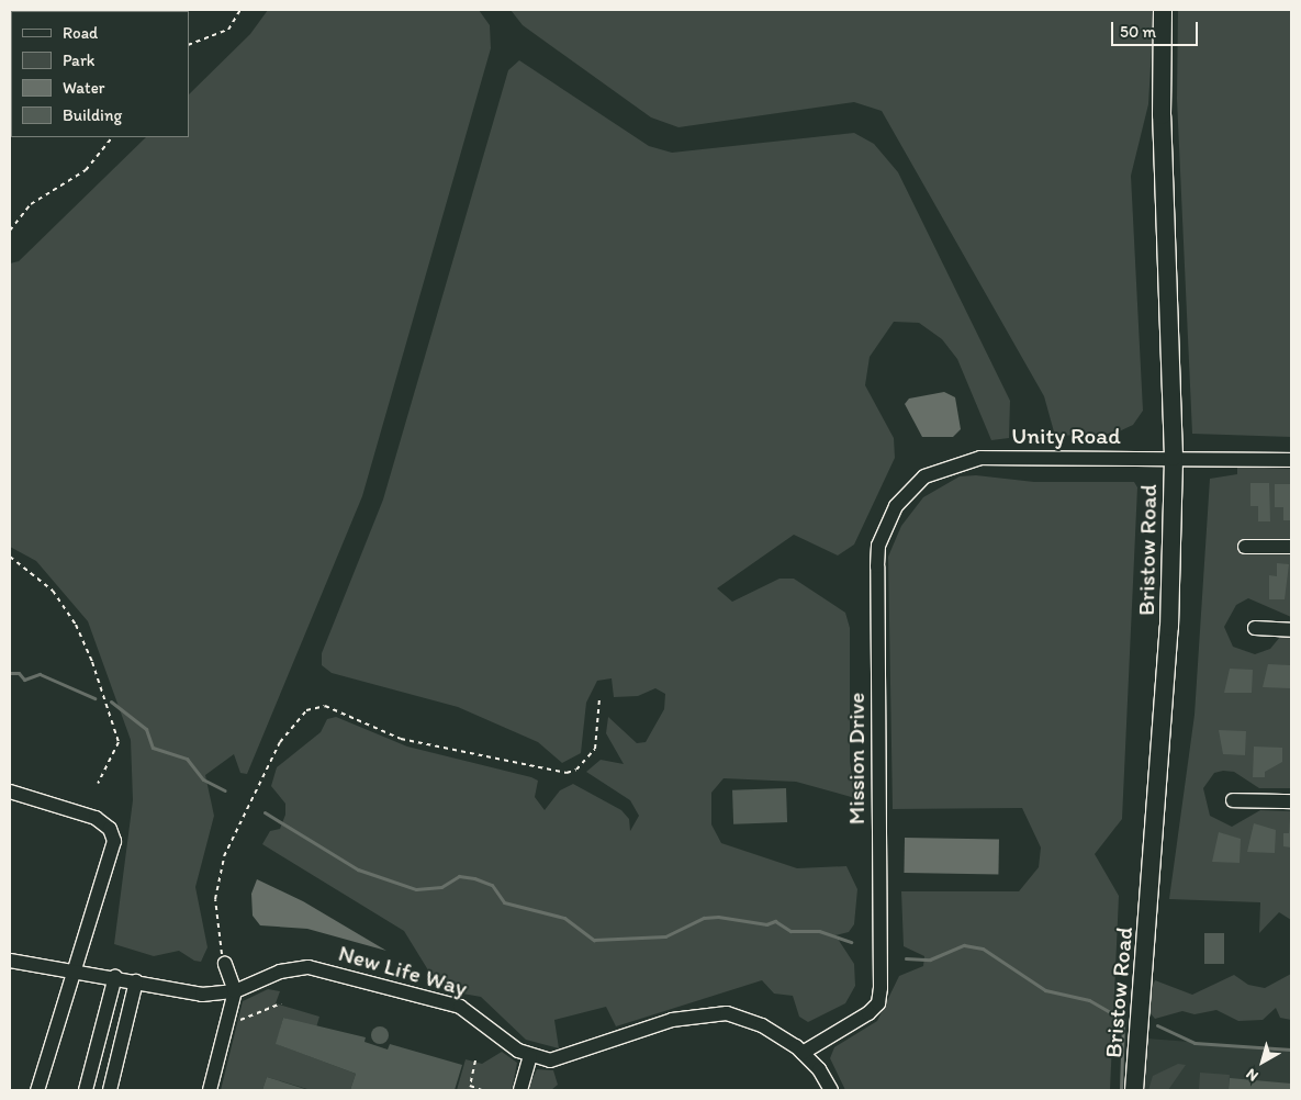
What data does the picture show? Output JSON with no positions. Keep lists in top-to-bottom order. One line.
{"streets":{"main road":["Bristow Road"],"street":["Unity Road","Mission Drive","New Life Way"]},"crossings":[["Unity Road","Bristow Road"],["Unity Road","Mission Drive"],["Mission Drive","New Life Way"]],"legend":["Road","Park","Water","Building"],"scale_bar":"50 m","north":"bottom left"}
